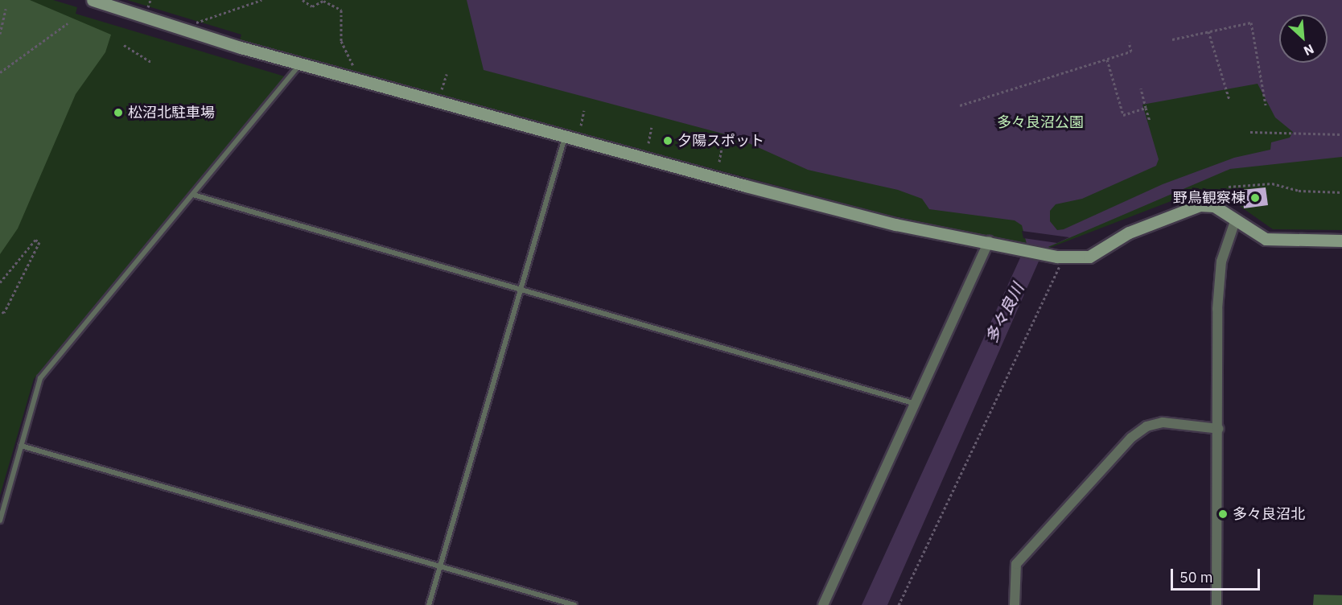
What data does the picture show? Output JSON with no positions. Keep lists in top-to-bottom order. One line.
{"water":["多々良川"],"parks":["多々良沼公園"],"places":["松沼北駐車場","夕陽スポット","野鳥観察棟","多々良沼北"],"scale_bar":"50 m","north":"bottom right"}
